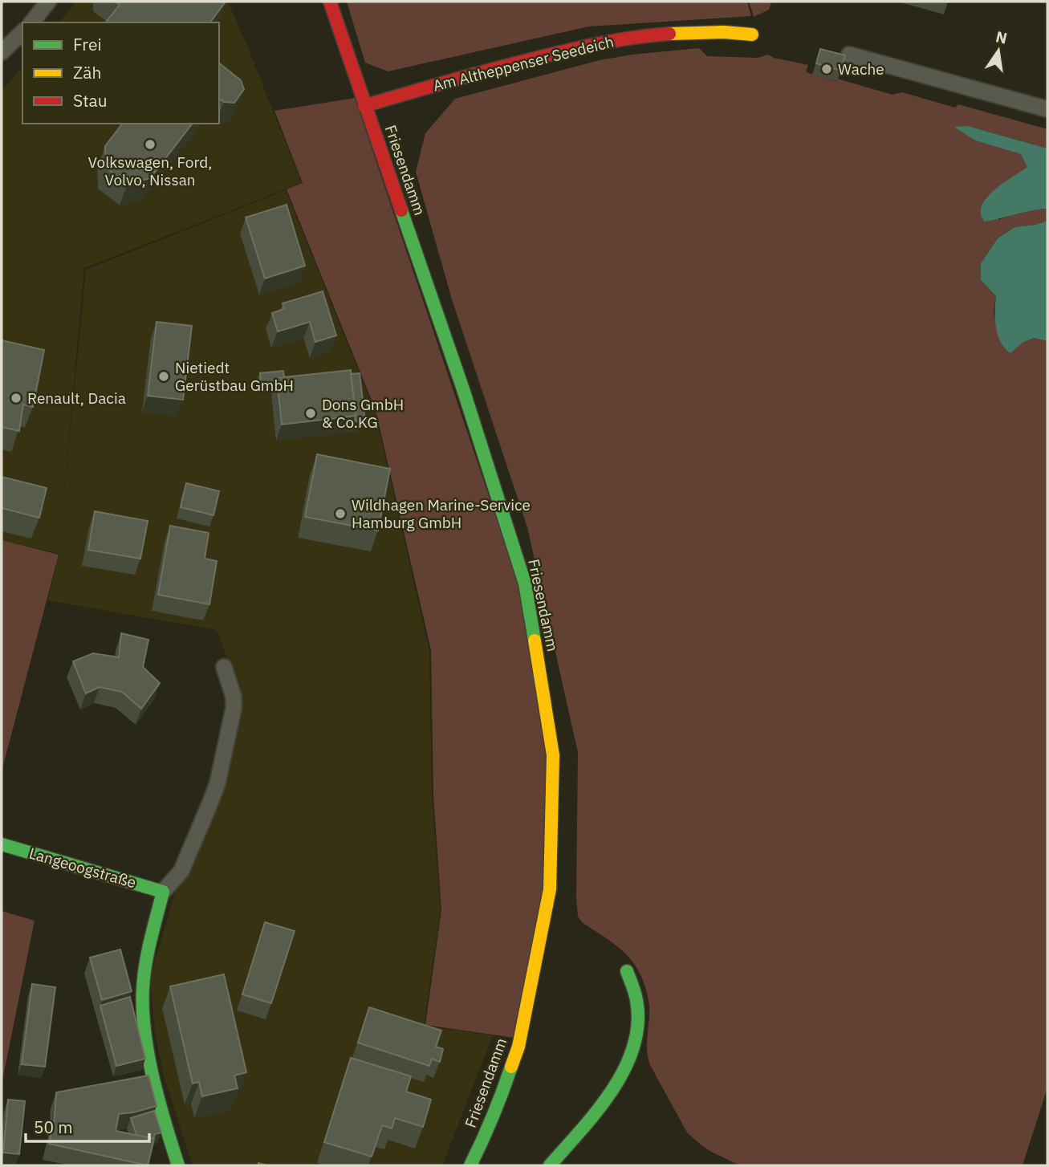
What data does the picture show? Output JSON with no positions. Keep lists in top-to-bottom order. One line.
{"streets":{"main road":["Am Altheppenser Seedeich","Friesendamm","Langeoogstraße"]},"crossings":[["Am Altheppenser Seedeich","Friesendamm"]],"places":["Wache","Volkswagen, Ford, Volvo, Nissan","Nietiedt Gerüstbau GmbH","Renault, Dacia","Dons GmbH & Co.KG","Wildhagen Marine-Service Hamburg GmbH"],"legend":["Frei","Zäh","Stau"],"scale_bar":"50 m","north":"top"}
